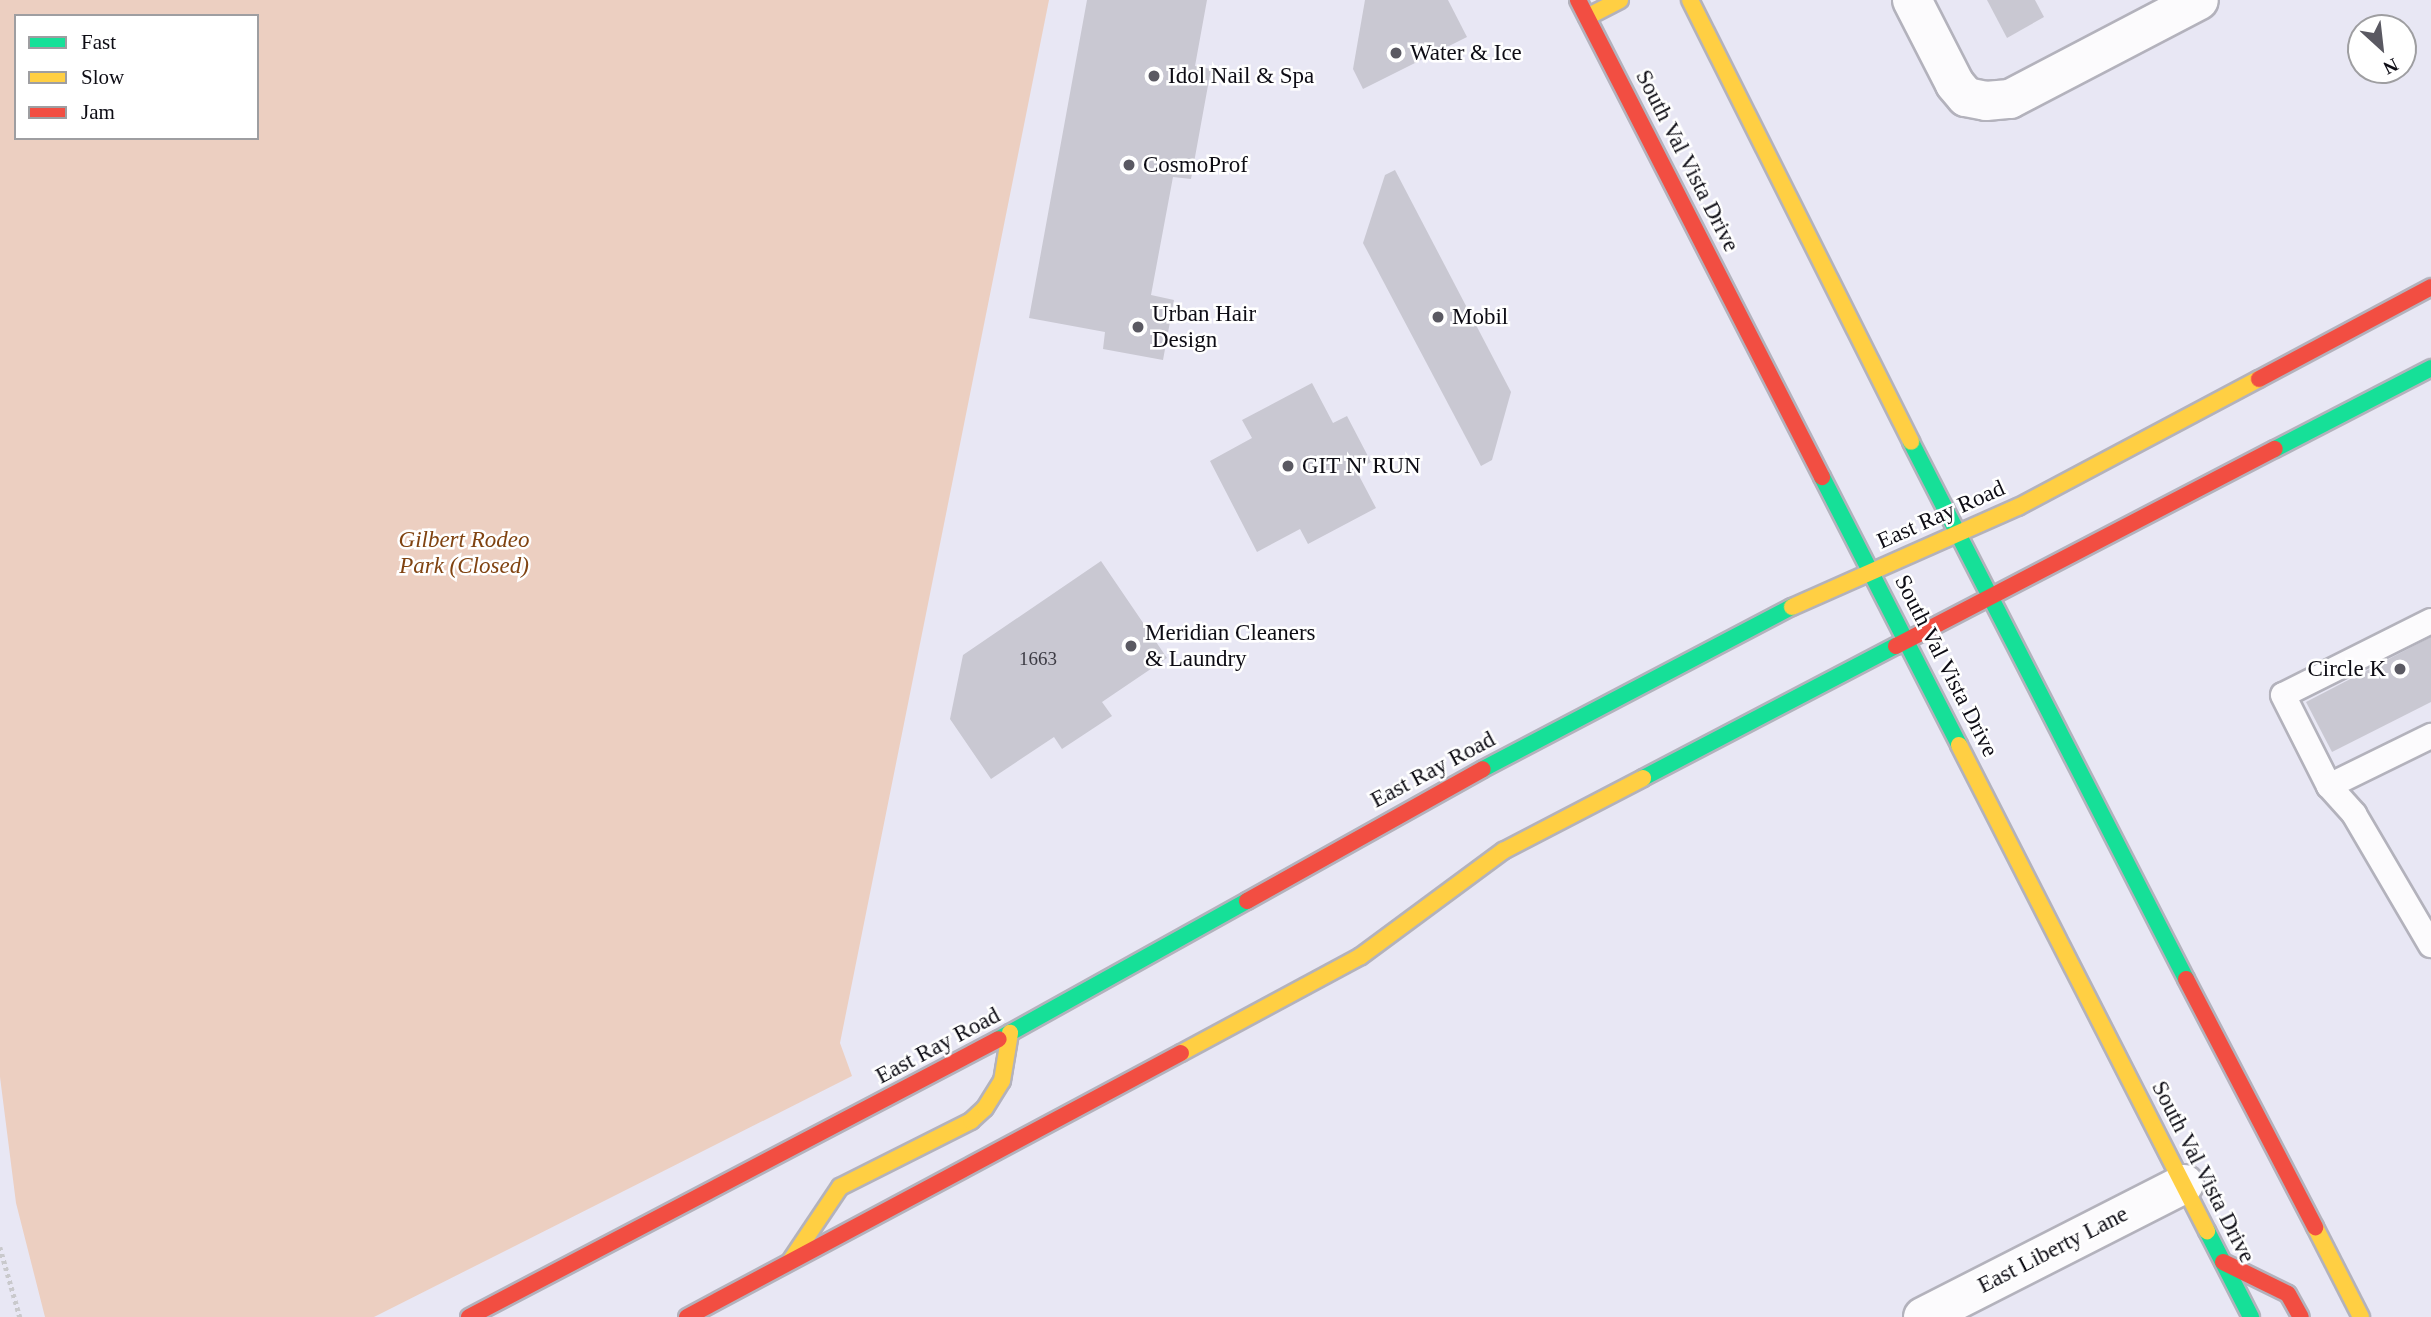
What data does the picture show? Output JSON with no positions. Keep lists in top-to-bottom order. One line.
{"streets":{"main road":["South Val Vista Drive","East Ray Road"],"street":["East Liberty Lane"]},"crossings":[["South Val Vista Drive","East Ray Road"],["South Val Vista Drive","East Liberty Lane"]],"parks":["Gilbert Rodeo Park (Closed)"],"places":["Water & Ice","Idol Nail & Spa","CosmoProf","Mobil","Urban Hair Design","GIT N' RUN","Meridian Cleaners & Laundry","Circle K"],"house_numbers":["1663"],"legend":["Fast","Slow","Jam"],"north":"bottom right"}
